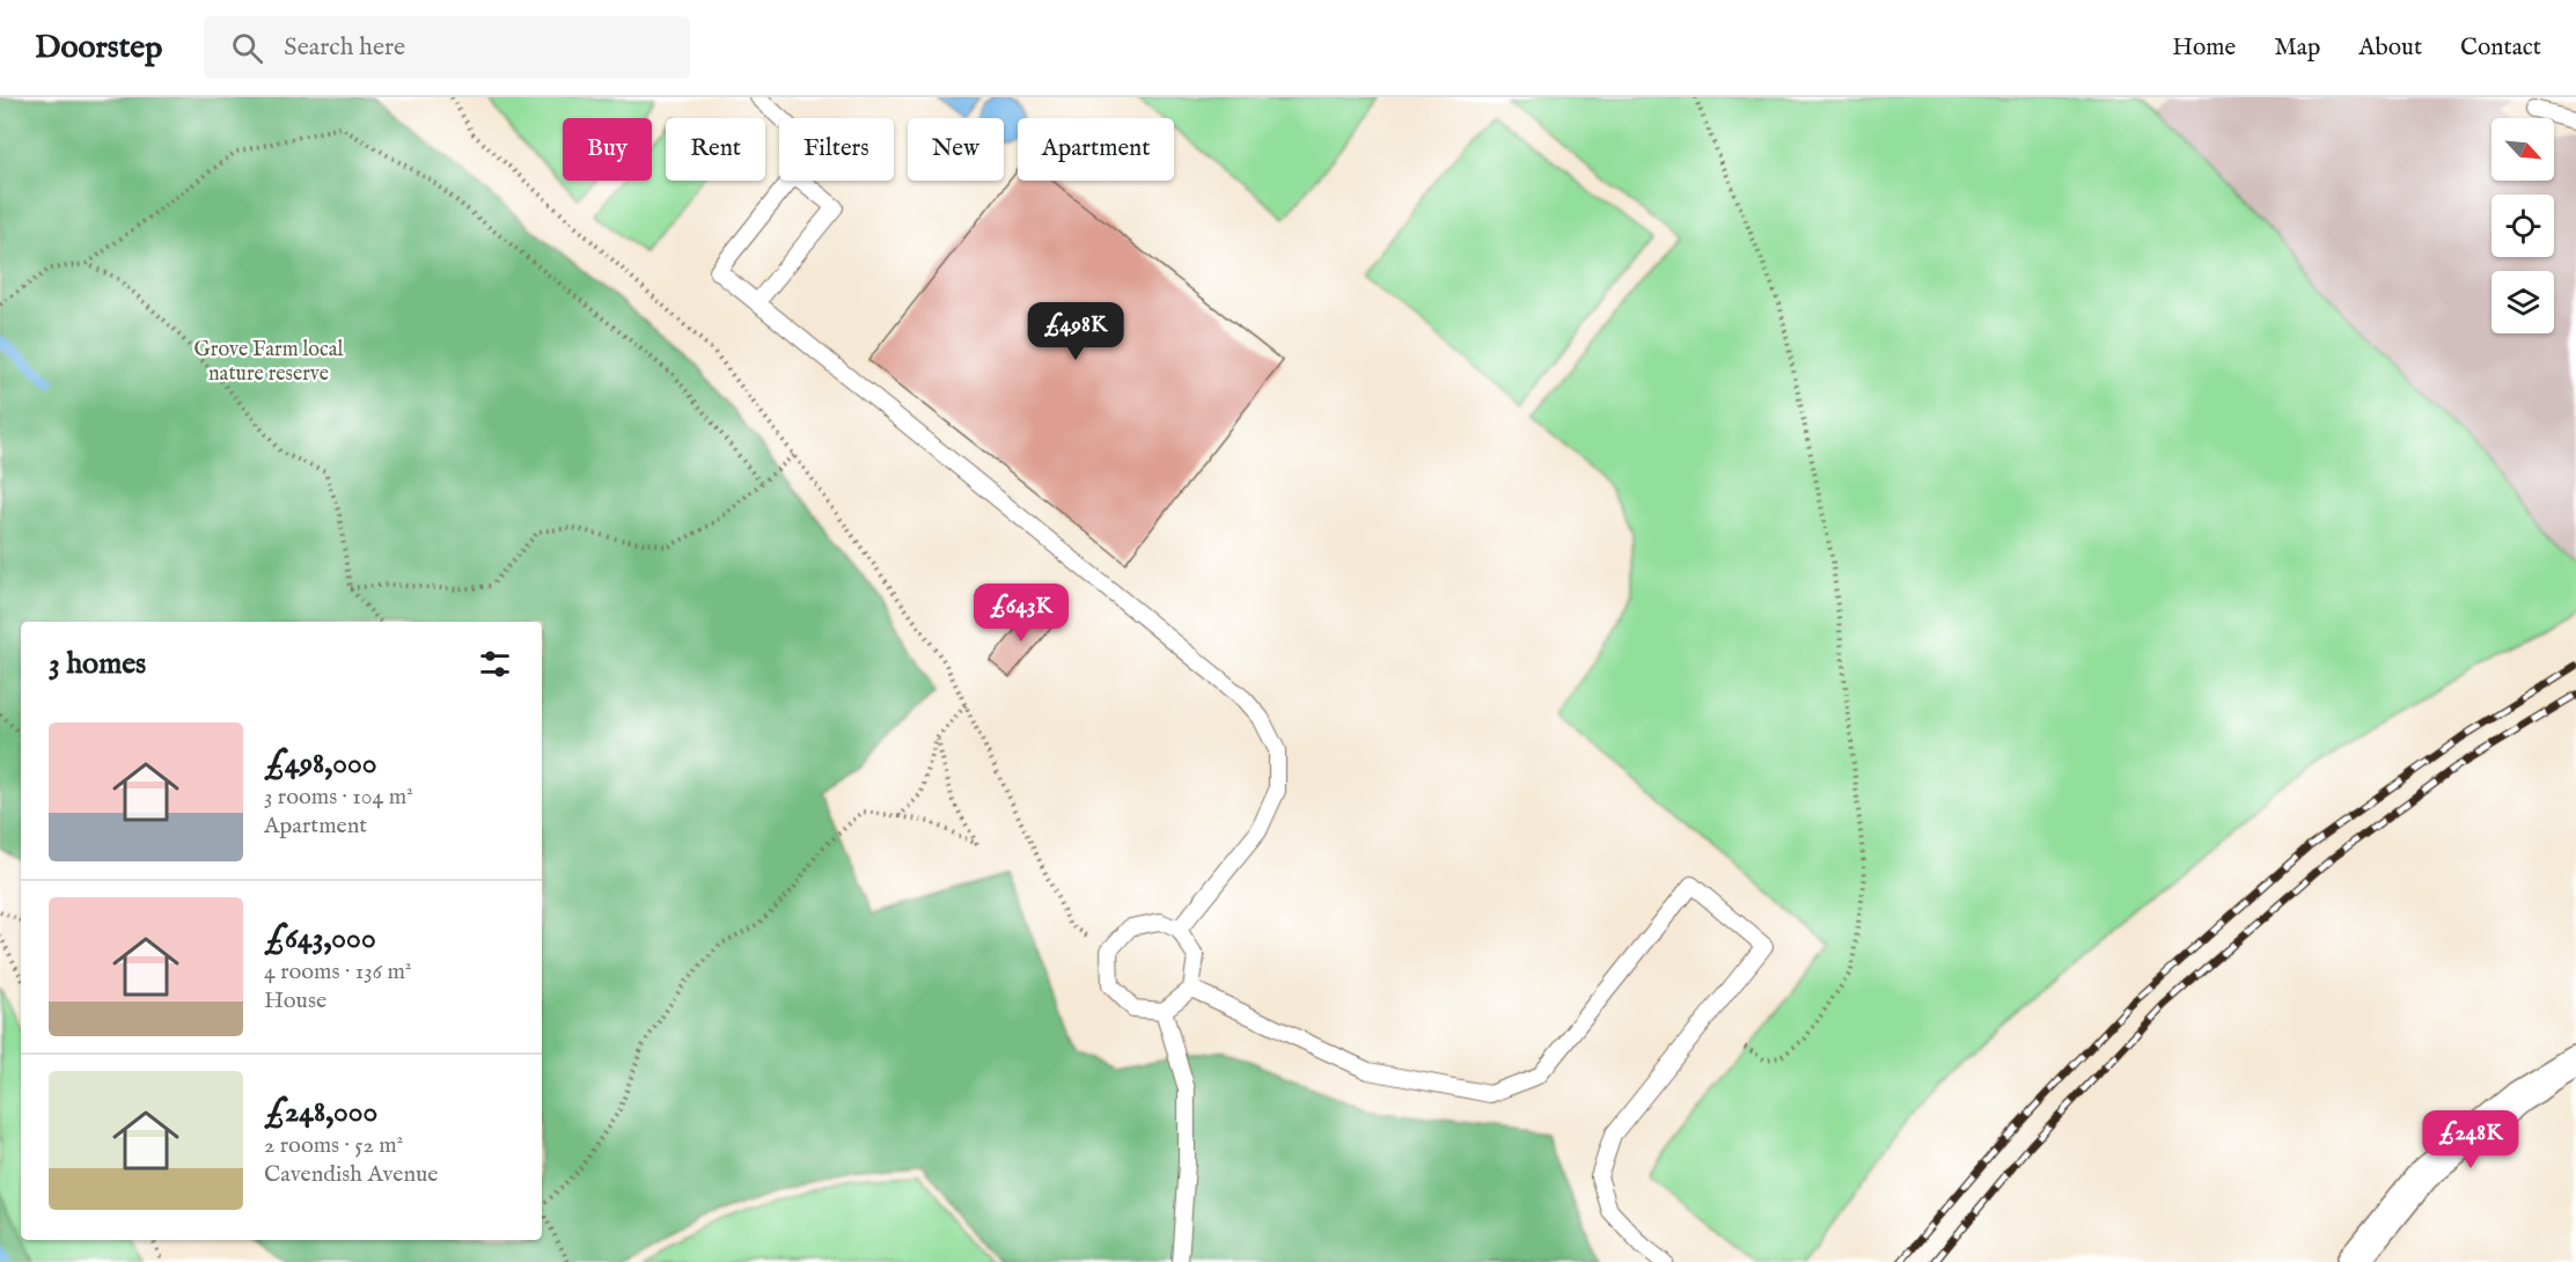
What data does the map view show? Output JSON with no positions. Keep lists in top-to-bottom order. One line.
{"parks":["Grove Farm local nature reserve"],"north":"bottom right","page":{"header":"Doorstep","search":"Search here","nav":["Home","Map","About","Contact"],"chip":["Buy","Rent","Filters","New","Apartment"],"price":["£498K","£643K","£248K"],"heading":"3 homes","list":[{"name":"£498,000","note":"3 rooms · 104 m² · Apartment"},{"name":"£643,000","note":"4 rooms · 136 m² · House"},{"name":"£248,000","note":"2 rooms · 52 m² · Cavendish Avenue"}]}}
